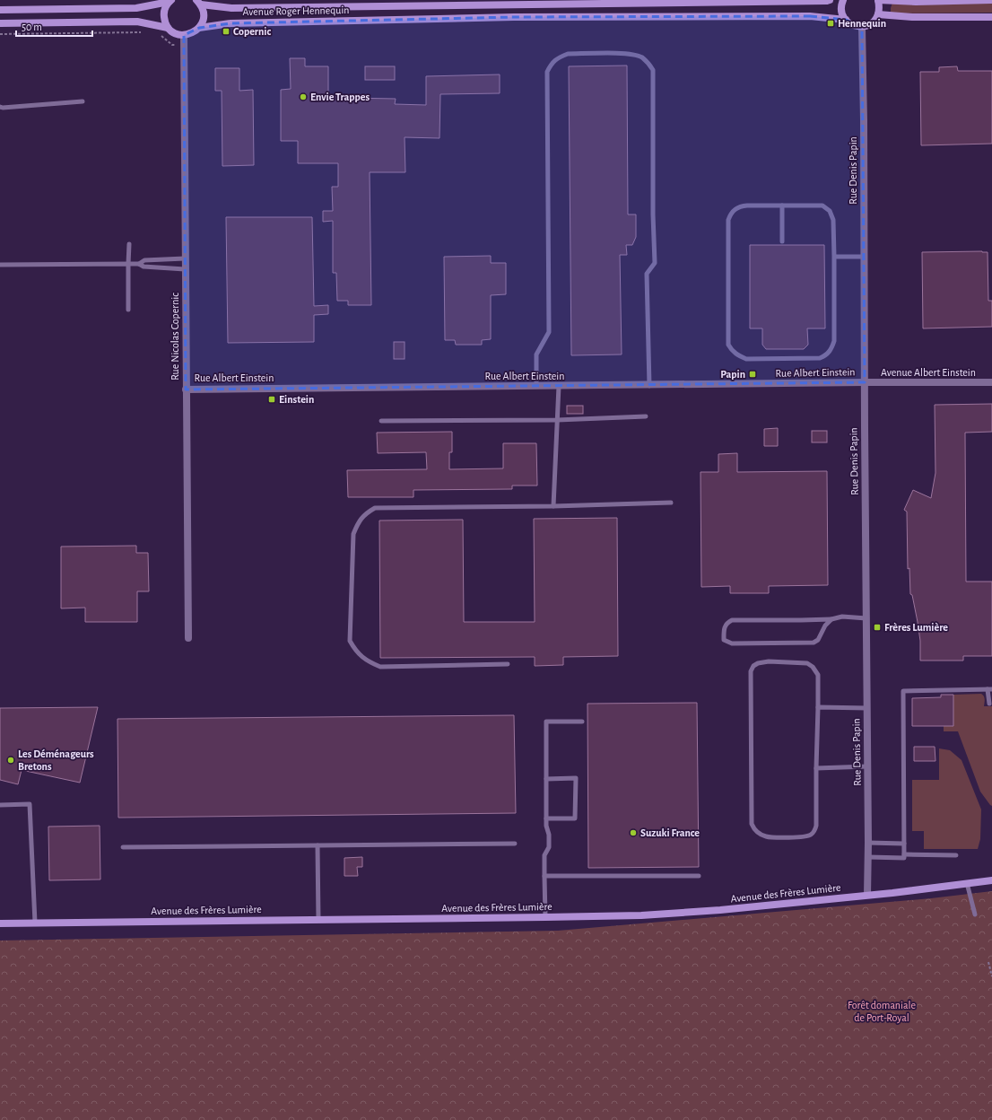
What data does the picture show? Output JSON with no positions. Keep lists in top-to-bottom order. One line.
{"streets":{"street":["Avenue Roger Hennequin","Rue Denis Papin","Rue Nicolas Copernic","Rue Albert Einstein","Avenue Albert Einstein","Avenue des Frères Lumière"]},"crossings":[["Avenue Roger Hennequin","Rue Denis Papin"],["Avenue Roger Hennequin","Rue Nicolas Copernic"],["Rue Denis Papin","Rue Albert Einstein"],["Rue Denis Papin","Avenue Albert Einstein"],["Rue Denis Papin","Avenue des Frères Lumière"],["Rue Nicolas Copernic","Rue Albert Einstein"],["Rue Albert Einstein","Avenue Albert Einstein"]],"parks":["Forêt domaniale de Port-Royal"],"places":{"transit":["Hennequin","Copernic","Papin","Einstein","Frères Lumière"],"other":["Envie Trappes","Les Déménageurs Bretons","Suzuki France"]},"scale_bar":"50 m"}
